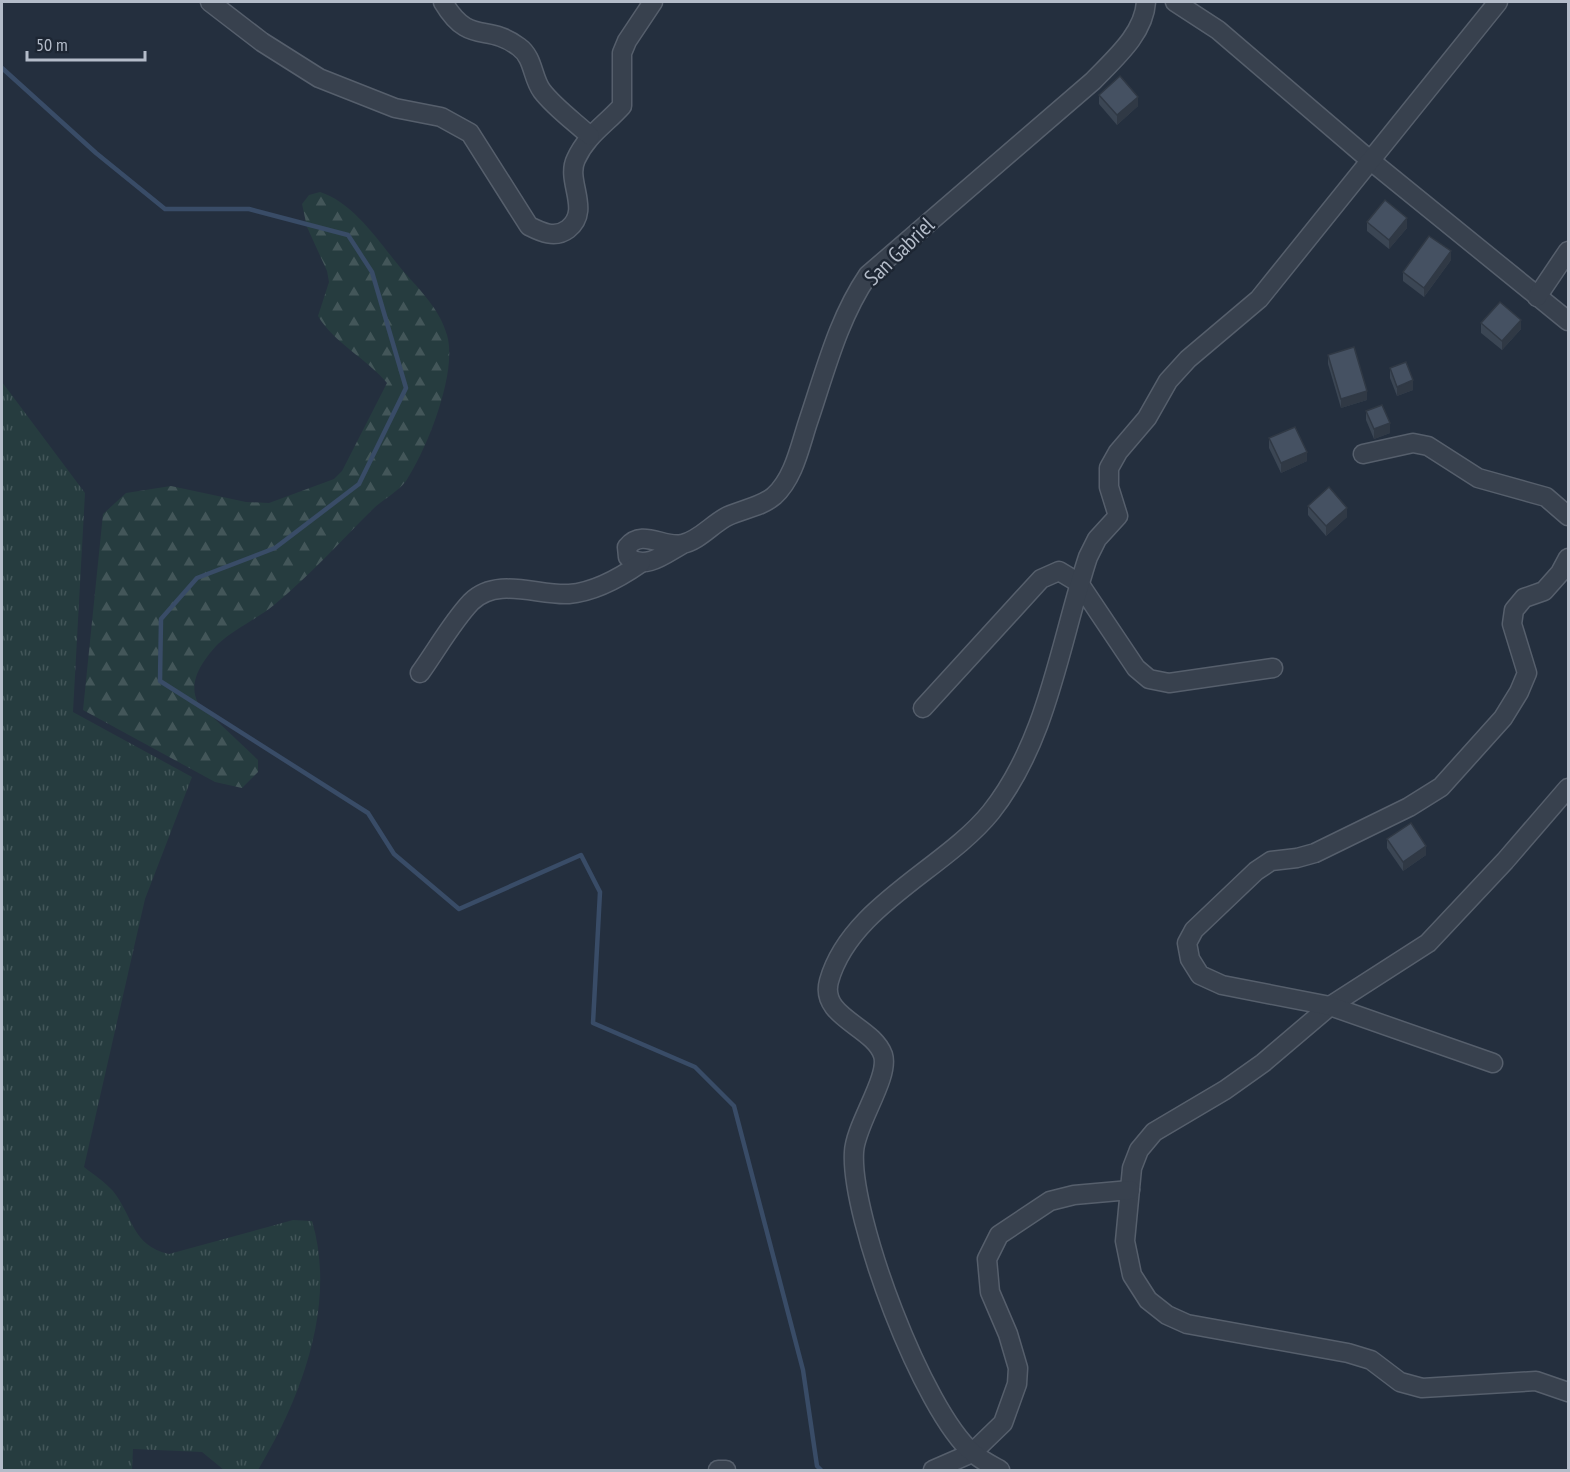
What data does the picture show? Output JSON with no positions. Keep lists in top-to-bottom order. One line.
{"streets":{"street":["San Gabriel"]},"scale_bar":"50 m"}
